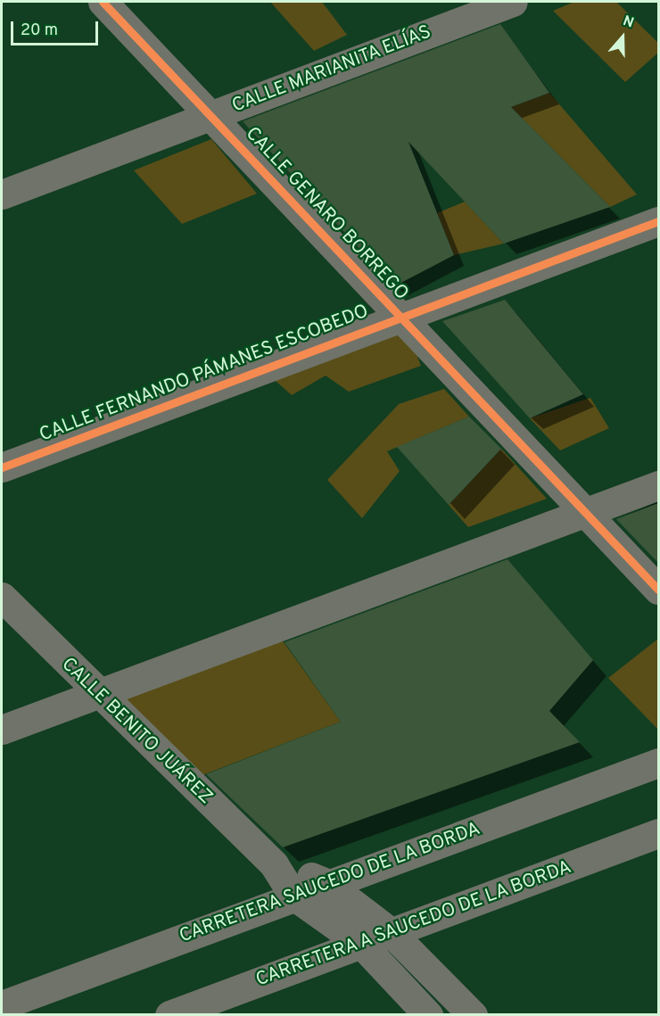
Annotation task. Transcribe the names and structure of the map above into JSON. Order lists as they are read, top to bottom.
{
  "streets": {
    "street": [
      "CALLE MARIANITA ELÍAS",
      "CALLE GENARO BORREGO",
      "CALLE FERNANDO PÁMANES ESCOBEDO",
      "CALLE BENITO JUÁREZ",
      "CARRETERA SAUCEDO DE LA BORDA",
      "CARRETERA A SAUCEDO DE LA BORDA"
    ]
  },
  "crossings": [
    ["CALLE MARIANITA ELÍAS", "CALLE GENARO BORREGO"],
    ["CALLE GENARO BORREGO", "CALLE FERNANDO PÁMANES ESCOBEDO"],
    ["CALLE BENITO JUÁREZ", "CARRETERA SAUCEDO DE LA BORDA"],
    ["CALLE BENITO JUÁREZ", "CARRETERA A SAUCEDO DE LA BORDA"]
  ],
  "scale_bar": "20 m",
  "north": "top"
}
